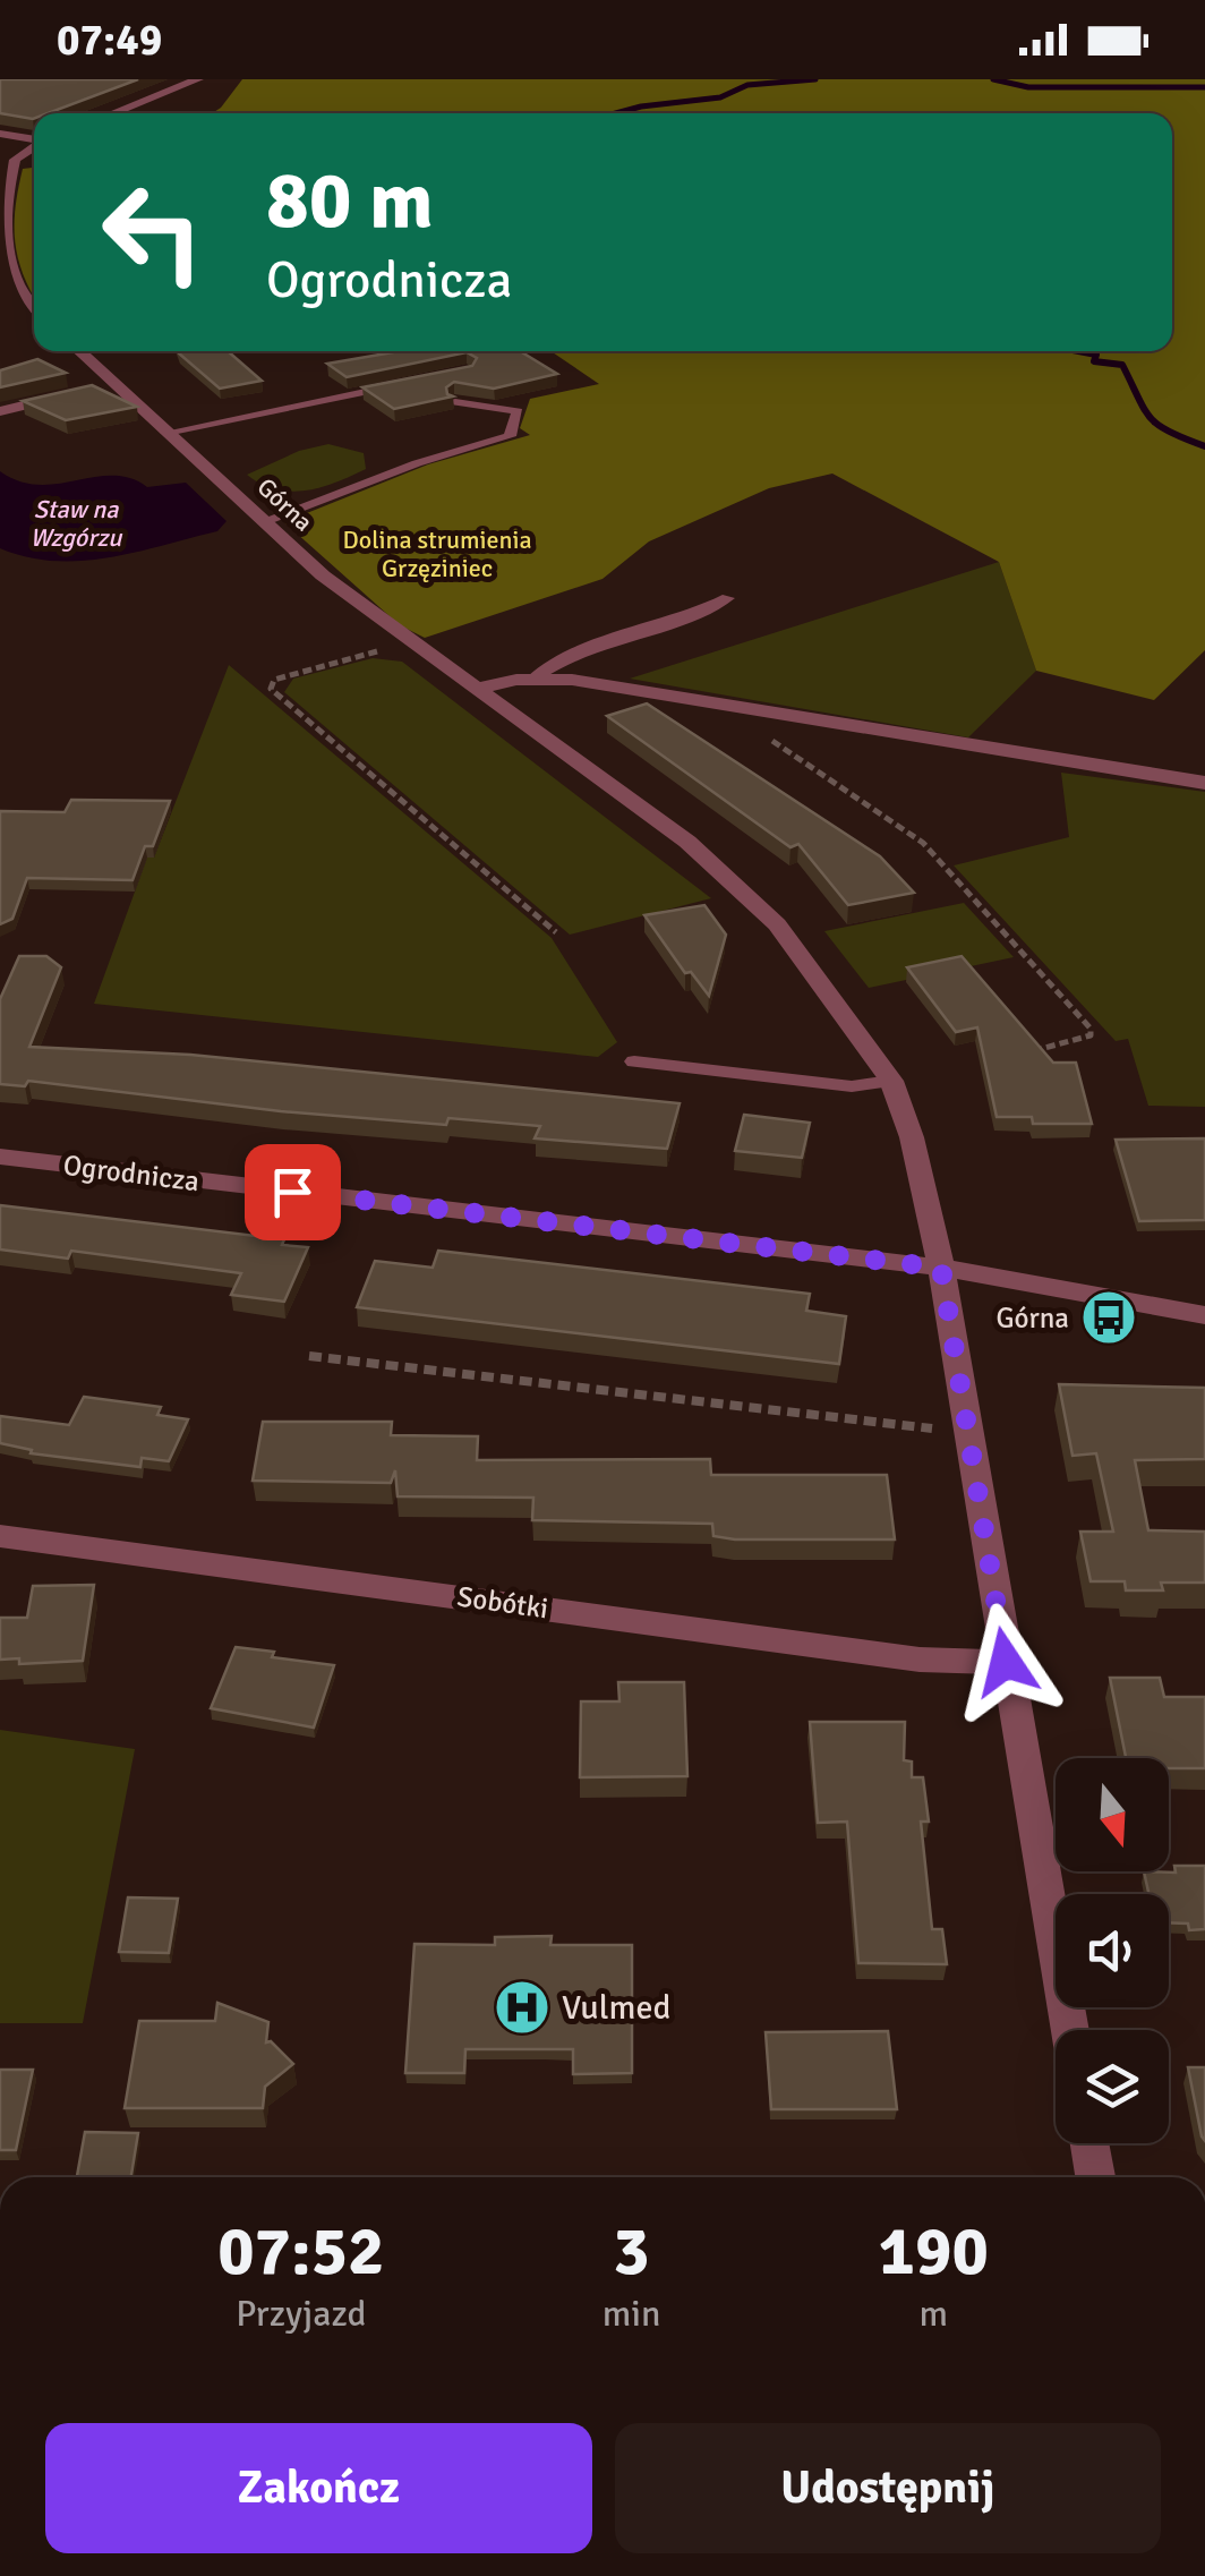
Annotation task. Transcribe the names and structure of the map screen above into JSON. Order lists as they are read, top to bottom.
{
  "streets": {
    "street": ["Górna", "Ogrodnicza", "Sobótki"]
  },
  "crossings": [
    ["Górna", "Ogrodnicza"],
    ["Górna", "Sobótki"]
  ],
  "water": ["Staw na Wzgórzu"],
  "parks": ["Dolina strumienia Grzęziniec"],
  "places": {
    "bus stop": ["Górna"],
    "hospital": ["Vulmed"]
  },
  "north": "bottom",
  "page": {
    "status": "07:49",
    "turn": ["80 m", "Ogrodnicza"],
    "eta": [
      "07:52",
      "Przyjazd",
      "3",
      "min",
      "190",
      "m"
    ],
    "buttons": ["Zakończ", "Udostępnij"]
  }
}
